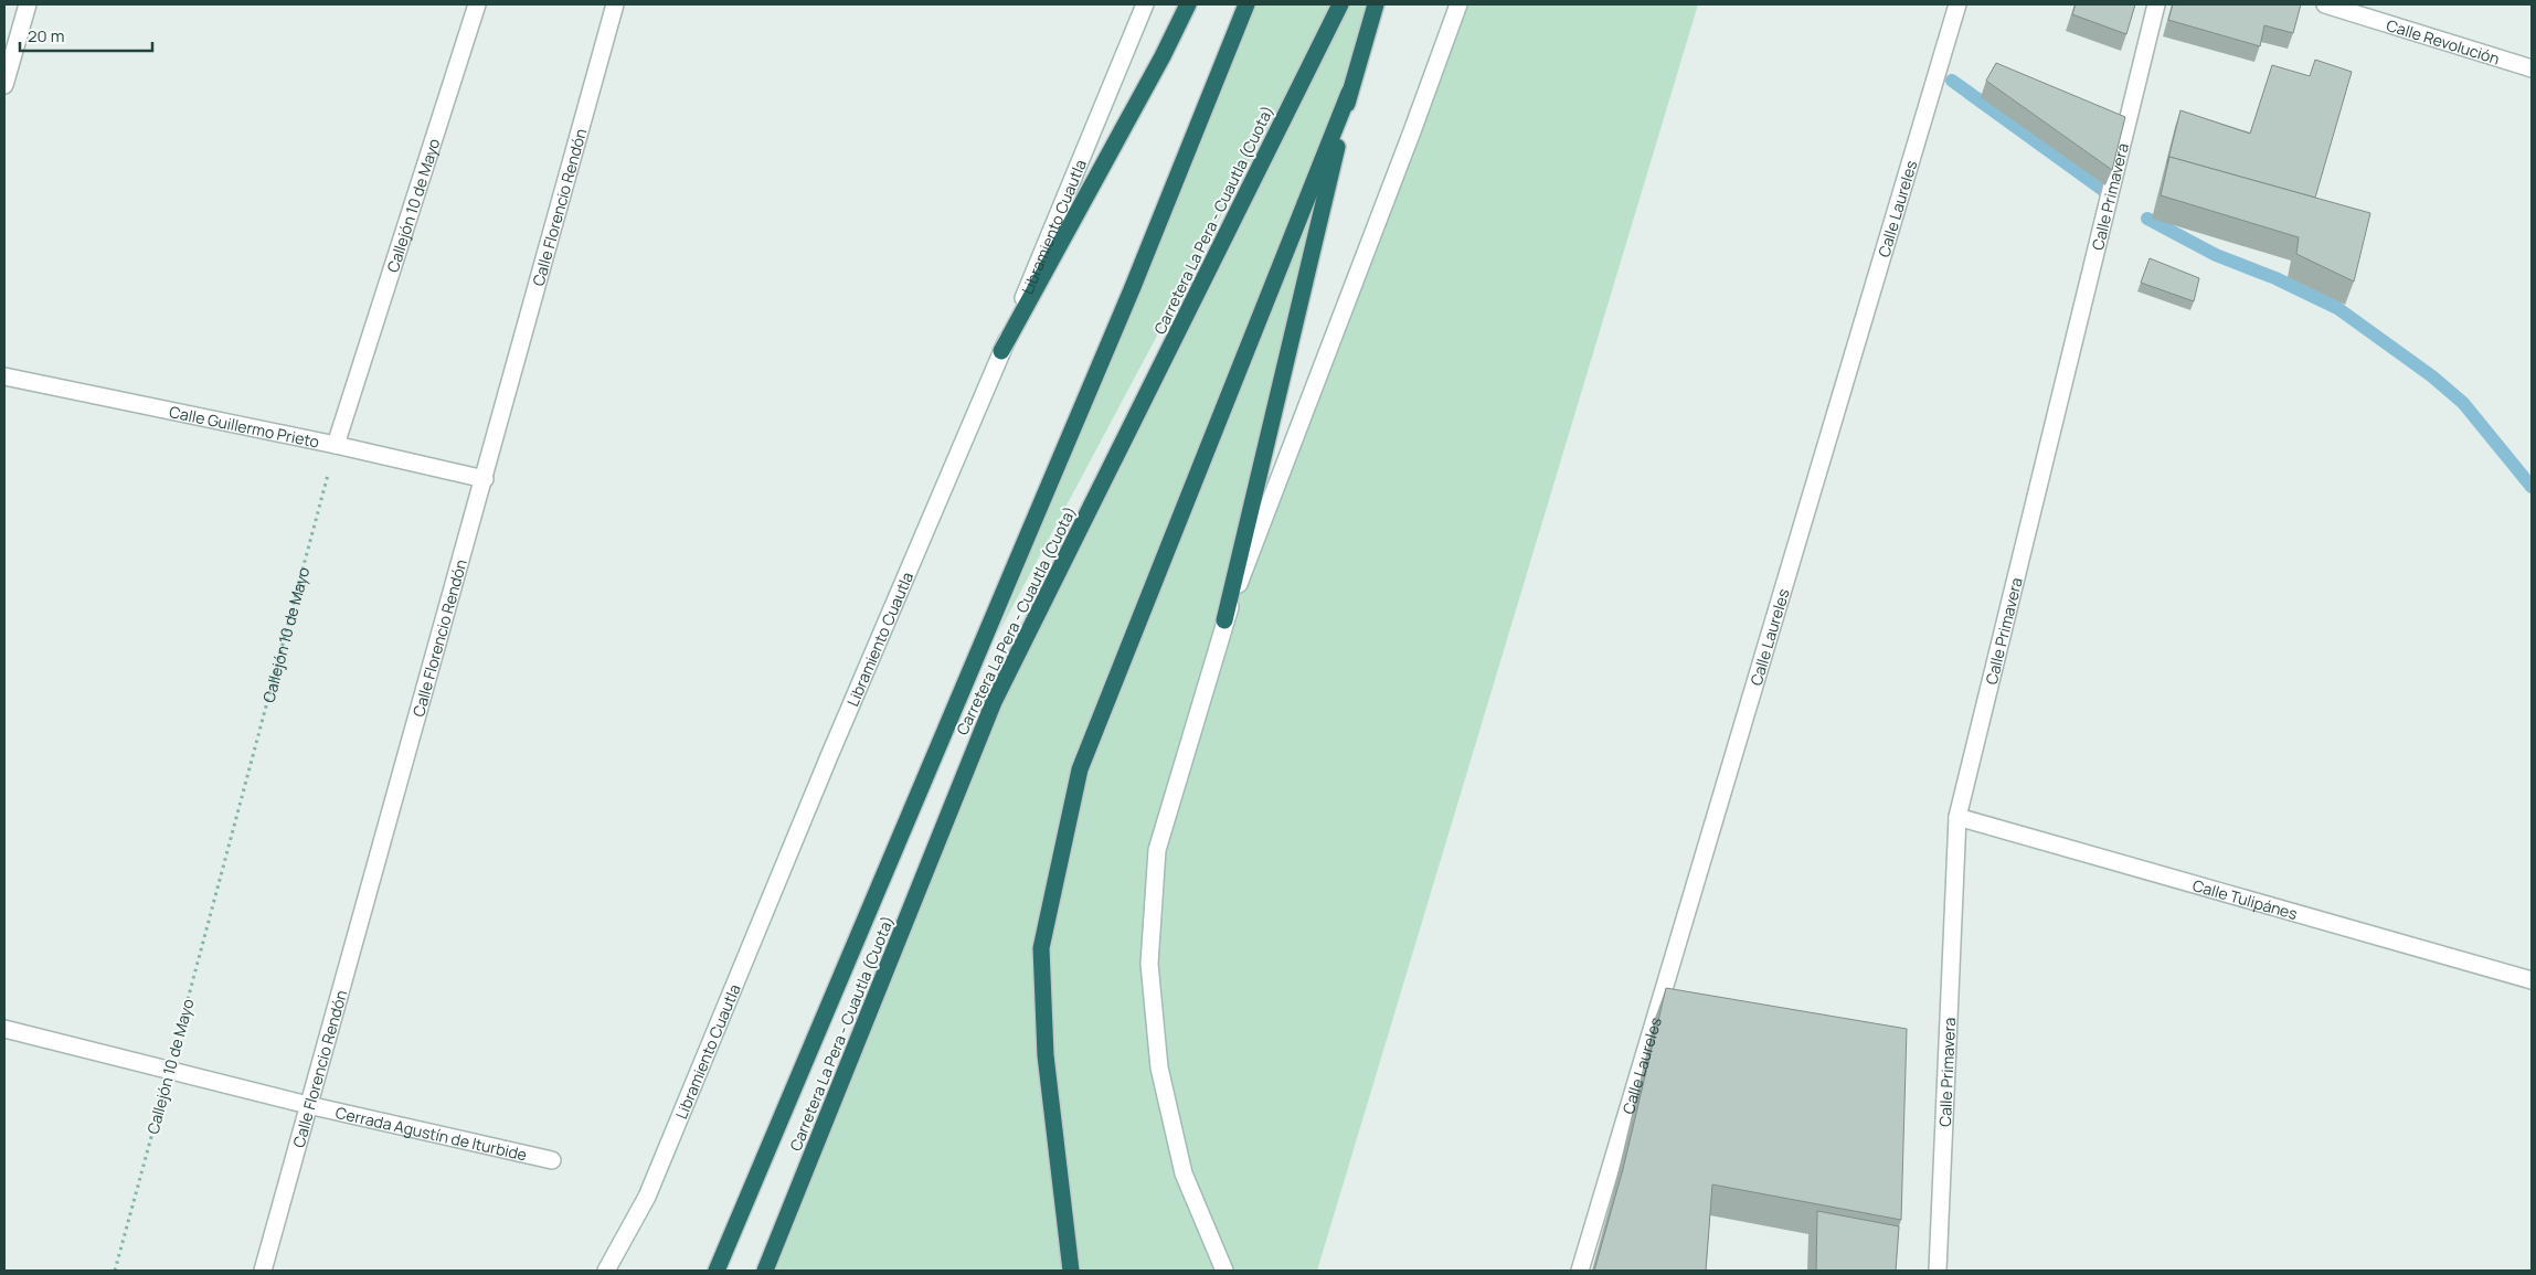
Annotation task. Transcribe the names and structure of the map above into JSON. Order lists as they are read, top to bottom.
{
  "streets": {
    "highway": ["Carretera La Pera - Cuautla (Cuota)"],
    "street": [
      "Calle Revolución",
      "Calle Primavera",
      "Callejón 10 de Mayo",
      "Calle Florencio Rendón",
      "Calle Laureles",
      "Libramiento Cuautla",
      "Calle Guillermo Prieto",
      "Calle Tulipánes",
      "Cerrada Agustín de Iturbide"
    ]
  },
  "crossings": [
    ["Calle Primavera", "Calle Tulipánes"],
    ["Callejón 10 de Mayo", "Calle Guillermo Prieto"],
    ["Callejón 10 de Mayo", "Cerrada Agustín de Iturbide"],
    ["Calle Florencio Rendón", "Calle Guillermo Prieto"],
    ["Calle Florencio Rendón", "Cerrada Agustín de Iturbide"]
  ],
  "scale_bar": "20 m"
}
